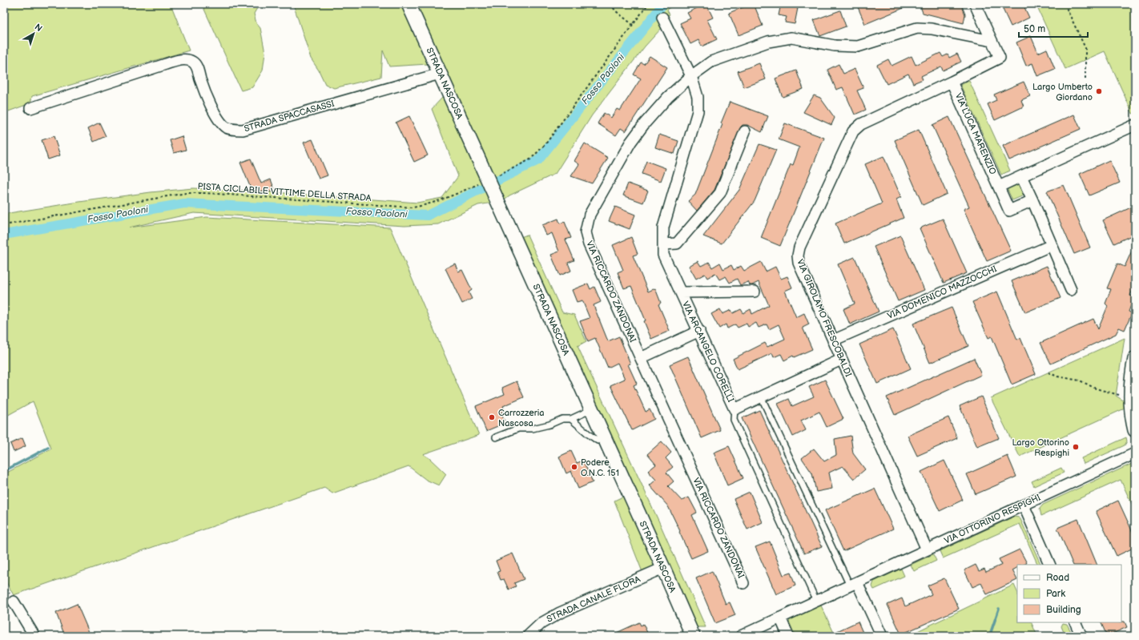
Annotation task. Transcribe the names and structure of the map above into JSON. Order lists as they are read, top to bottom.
{
  "streets": {
    "street": [
      "STRADA NASCOSA",
      "STRADA SPACCASASSI",
      "VIA LUCA MARENZIO",
      "VIA RICCARDO ZANDONAI",
      "VIA DOMENICO MAZZOCCHI",
      "VIA GIROLAMO FRESCOBALDI",
      "VIA ARCANGELO CORELLI",
      "VIA OTTORINO RESPIGHI",
      "STRADA CANALE FLORA"
    ],
    "path": ["PISTA CICLABILE VITTIME DELLA STRADA"]
  },
  "crossings": [
    ["STRADA NASCOSA", "STRADA SPACCASASSI"],
    ["STRADA NASCOSA", "PISTA CICLABILE VITTIME DELLA STRADA"],
    ["STRADA NASCOSA", "STRADA CANALE FLORA"],
    ["VIA LUCA MARENZIO", "VIA GIROLAMO FRESCOBALDI"],
    ["VIA RICCARDO ZANDONAI", "VIA GIROLAMO FRESCOBALDI"],
    ["VIA RICCARDO ZANDONAI", "VIA ARCANGELO CORELLI"],
    ["VIA DOMENICO MAZZOCCHI", "VIA GIROLAMO FRESCOBALDI"],
    ["VIA GIROLAMO FRESCOBALDI", "VIA ARCANGELO CORELLI"],
    ["VIA GIROLAMO FRESCOBALDI", "VIA OTTORINO RESPIGHI"]
  ],
  "water": ["Fosso Paoloni"],
  "places": [
    "Largo Umberto Giordano",
    "Carrozzeria Nascosa",
    "Largo Ottorino Respighi",
    "Podere O.N.C. 151"
  ],
  "legend": ["Road", "Park", "Building"],
  "scale_bar": "50 m",
  "north": "top right"
}
